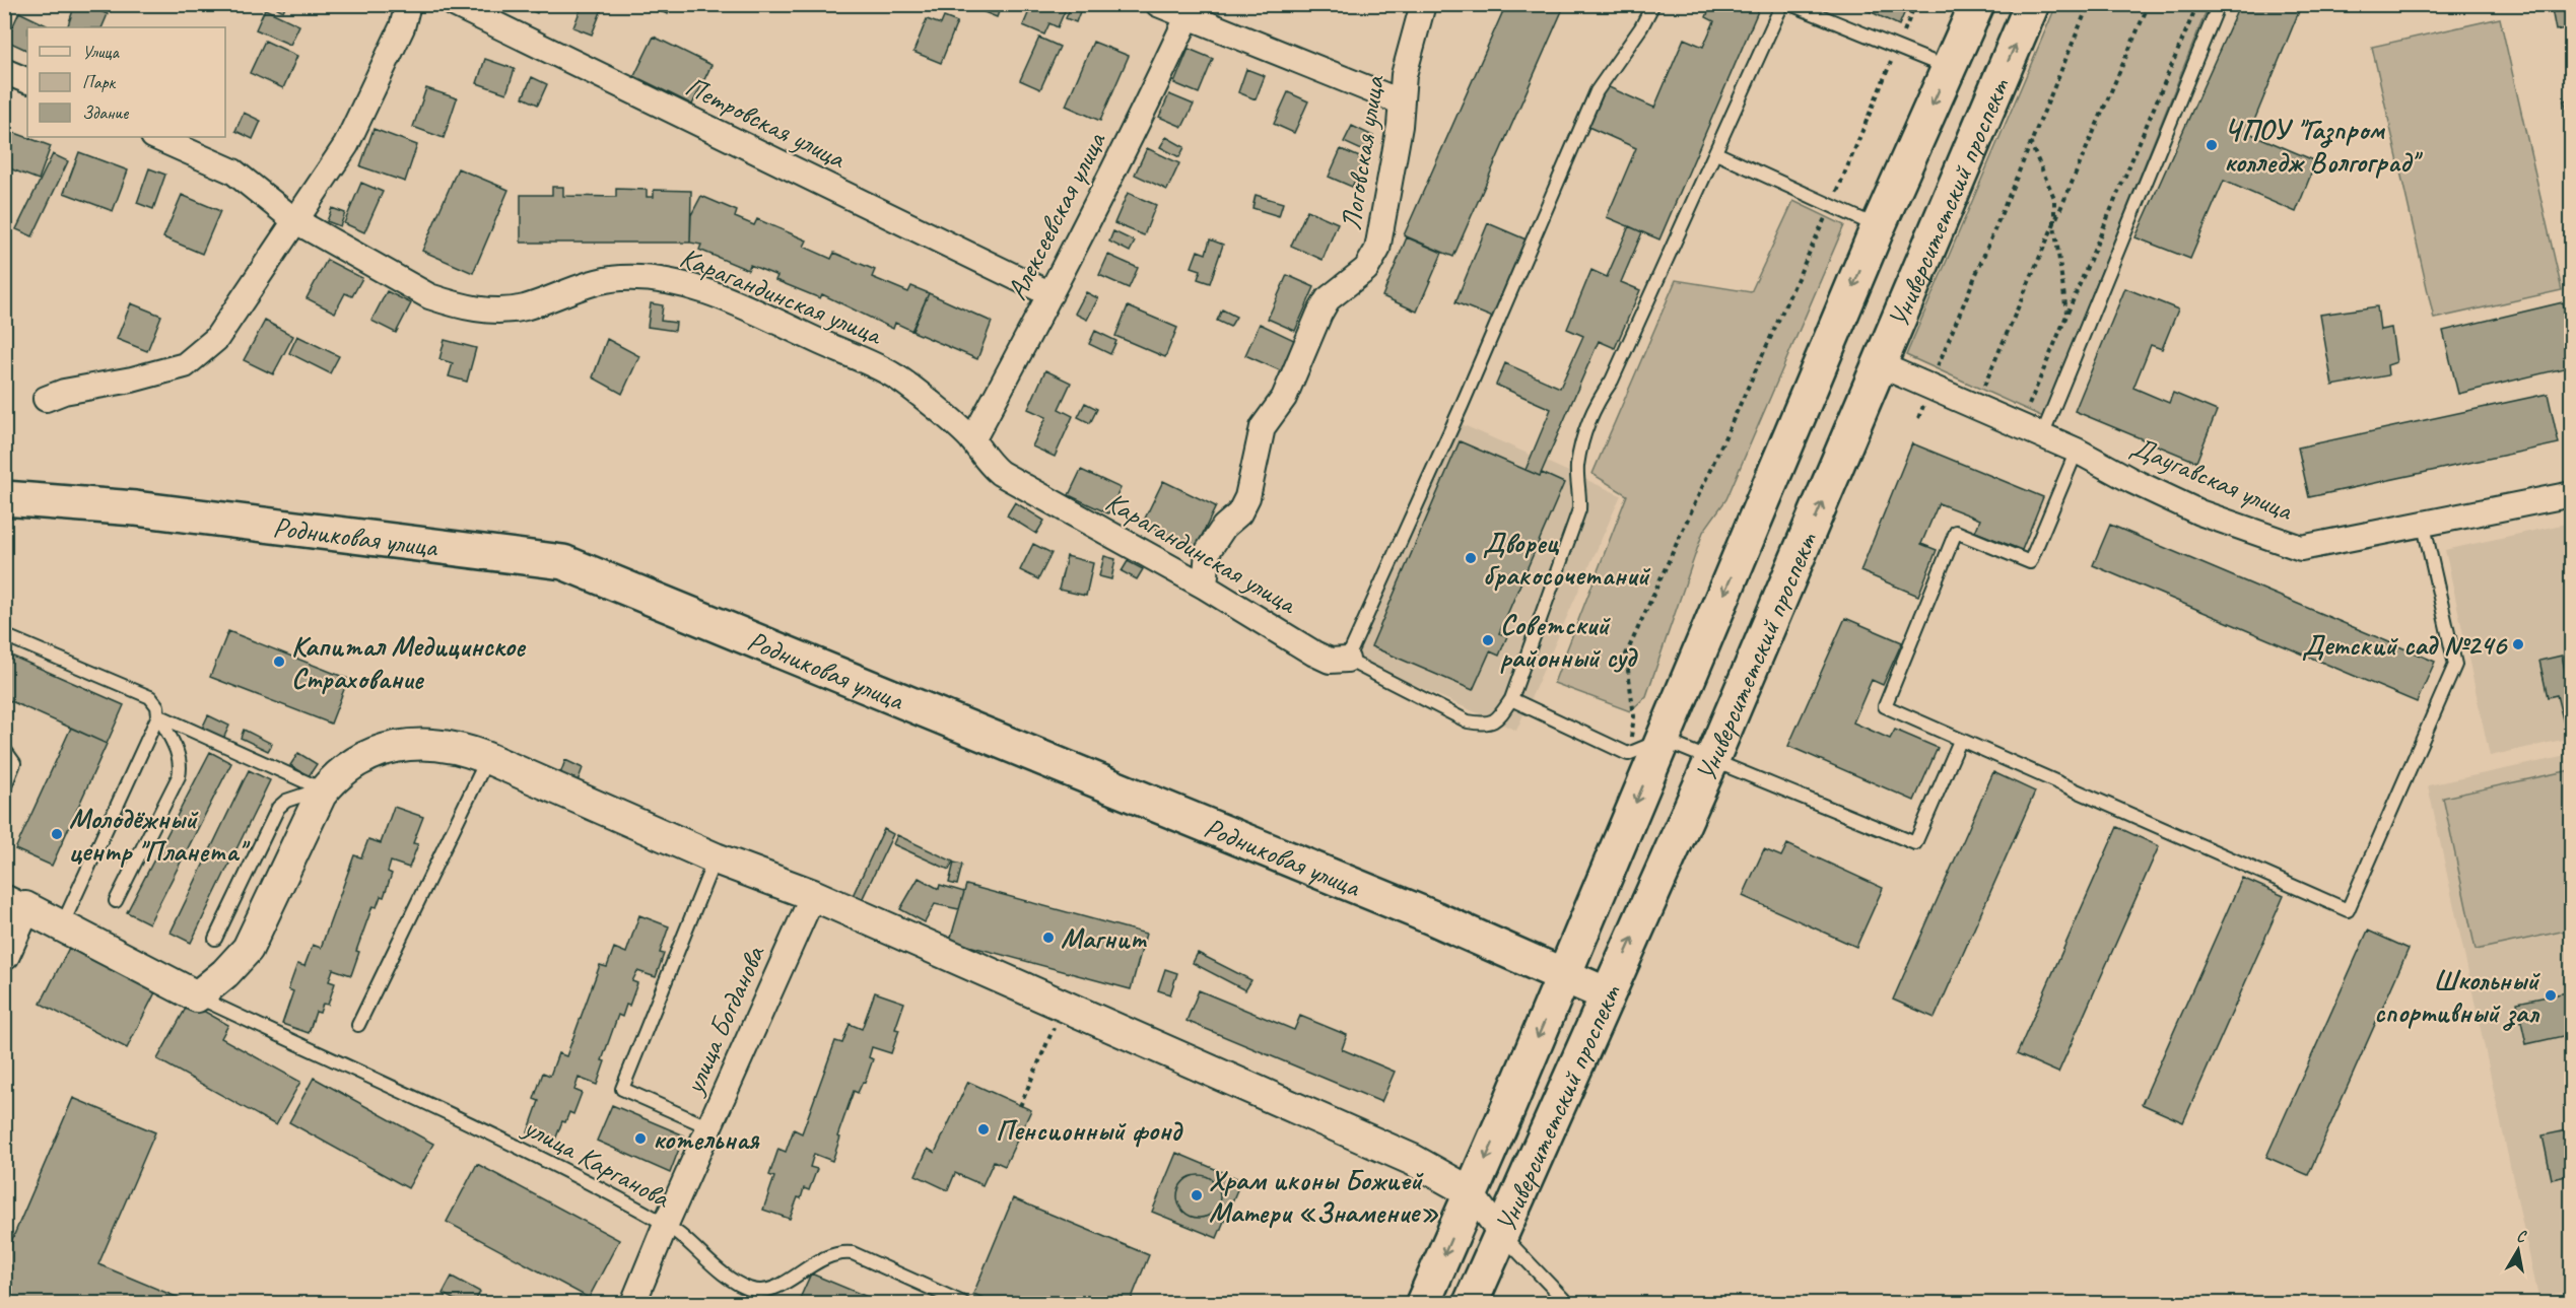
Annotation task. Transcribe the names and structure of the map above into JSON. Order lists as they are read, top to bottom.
{
  "streets": {
    "main road": ["Университетский проспект", "Родниковая улица"],
    "street": [
      "Петровская улица",
      "Логовская улица",
      "Алексеевская улица",
      "Карагандинская улица",
      "Даугавская улица",
      "улица Богданова"
    ],
    "lane": ["улица Карганова"]
  },
  "crossings": [
    ["Петровская улица", "Алексеевская улица"],
    ["Логовская улица", "Карагандинская улица"],
    ["Университетский проспект", "Даугавская улица"],
    ["Университетский проспект", "Родниковая улица"],
    ["Алексеевская улица", "Карагандинская улица"],
    ["улица Богданова", "улица Карганова"]
  ],
  "places": [
    "ЧПОУ \"Газпром колледж Волгоград\"",
    "Дворец бракосочетаний",
    "Советский районный суд",
    "Детский сад №246",
    "Капитал Медицинское Страхование",
    "Молодёжный центр \"Планета\"",
    "Магнит",
    "Школьный спортивный зал",
    "Пенсионный фонд",
    "котельная",
    "Храм иконы Божией Матери «Знамение»"
  ],
  "legend": ["Улица", "Парк", "Здание"],
  "north": "top"
}
